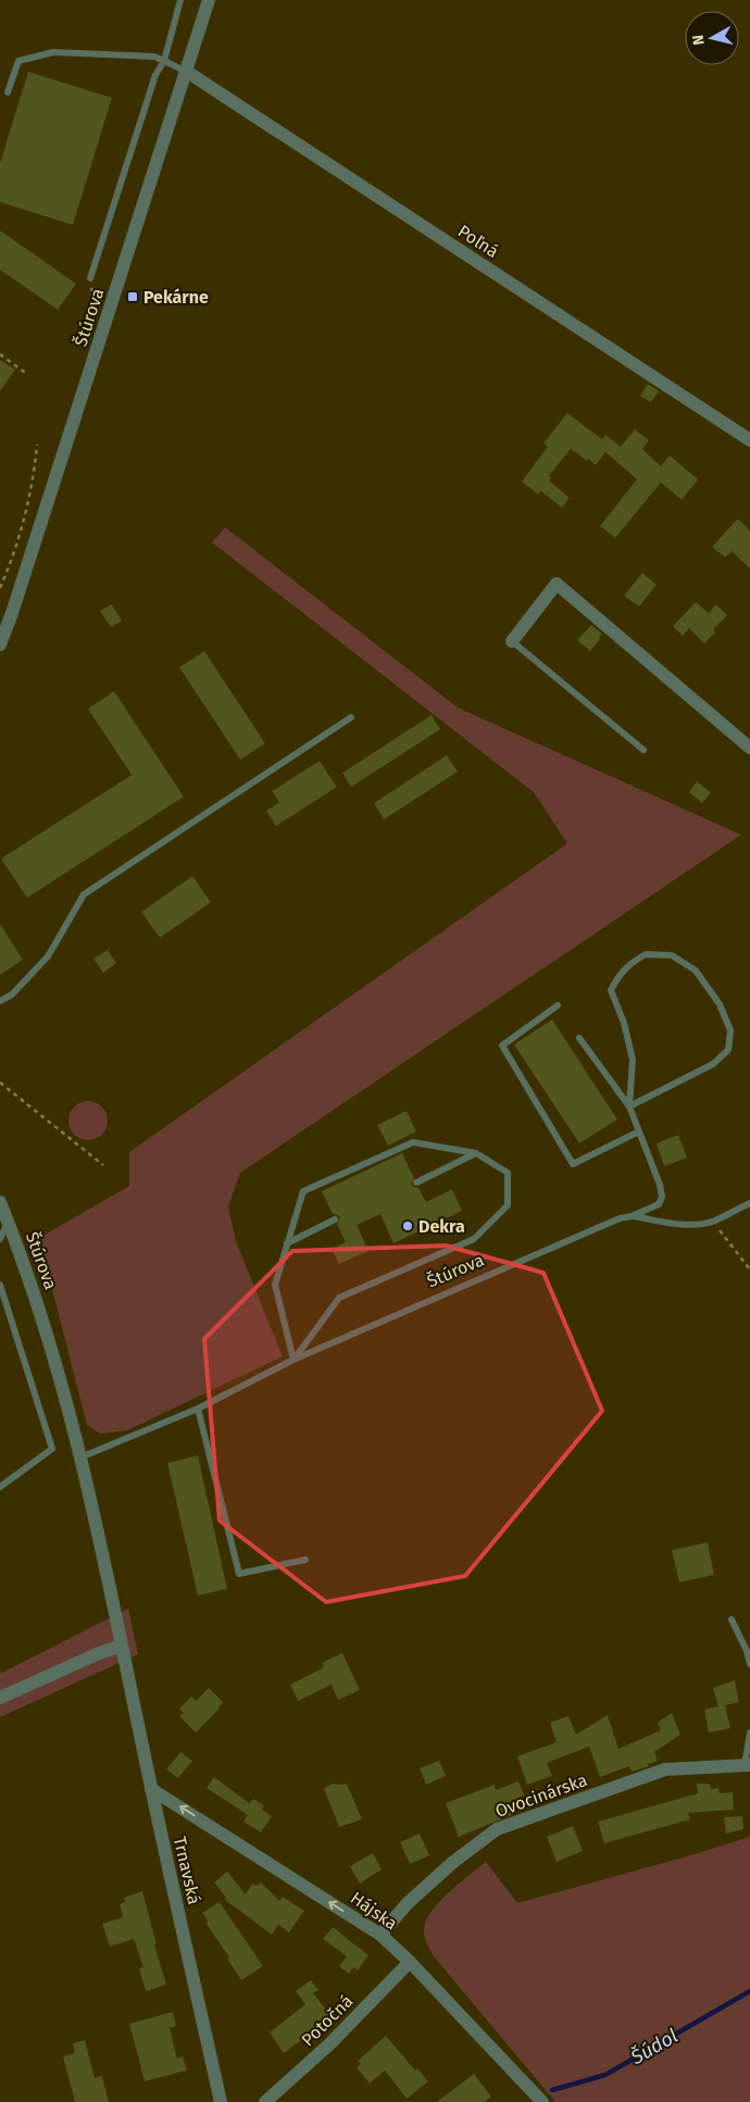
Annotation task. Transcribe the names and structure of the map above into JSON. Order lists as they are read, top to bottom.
{
  "streets": {
    "street": [
      "Poľná",
      "Štúrova",
      "Ovocinárska",
      "Trnavská",
      "Hájska",
      "Potočná"
    ]
  },
  "crossings": [
    ["Poľná", "Štúrova"],
    ["Štúrova", "Trnavská"],
    ["Ovocinárska", "Hájska"],
    ["Trnavská", "Hájska"],
    ["Hájska", "Potočná"]
  ],
  "one_way": ["Hájska"],
  "water": ["Šúdol"],
  "places": {
    "transit": ["Pekárne"],
    "other": ["Dekra"]
  },
  "north": "left"
}
